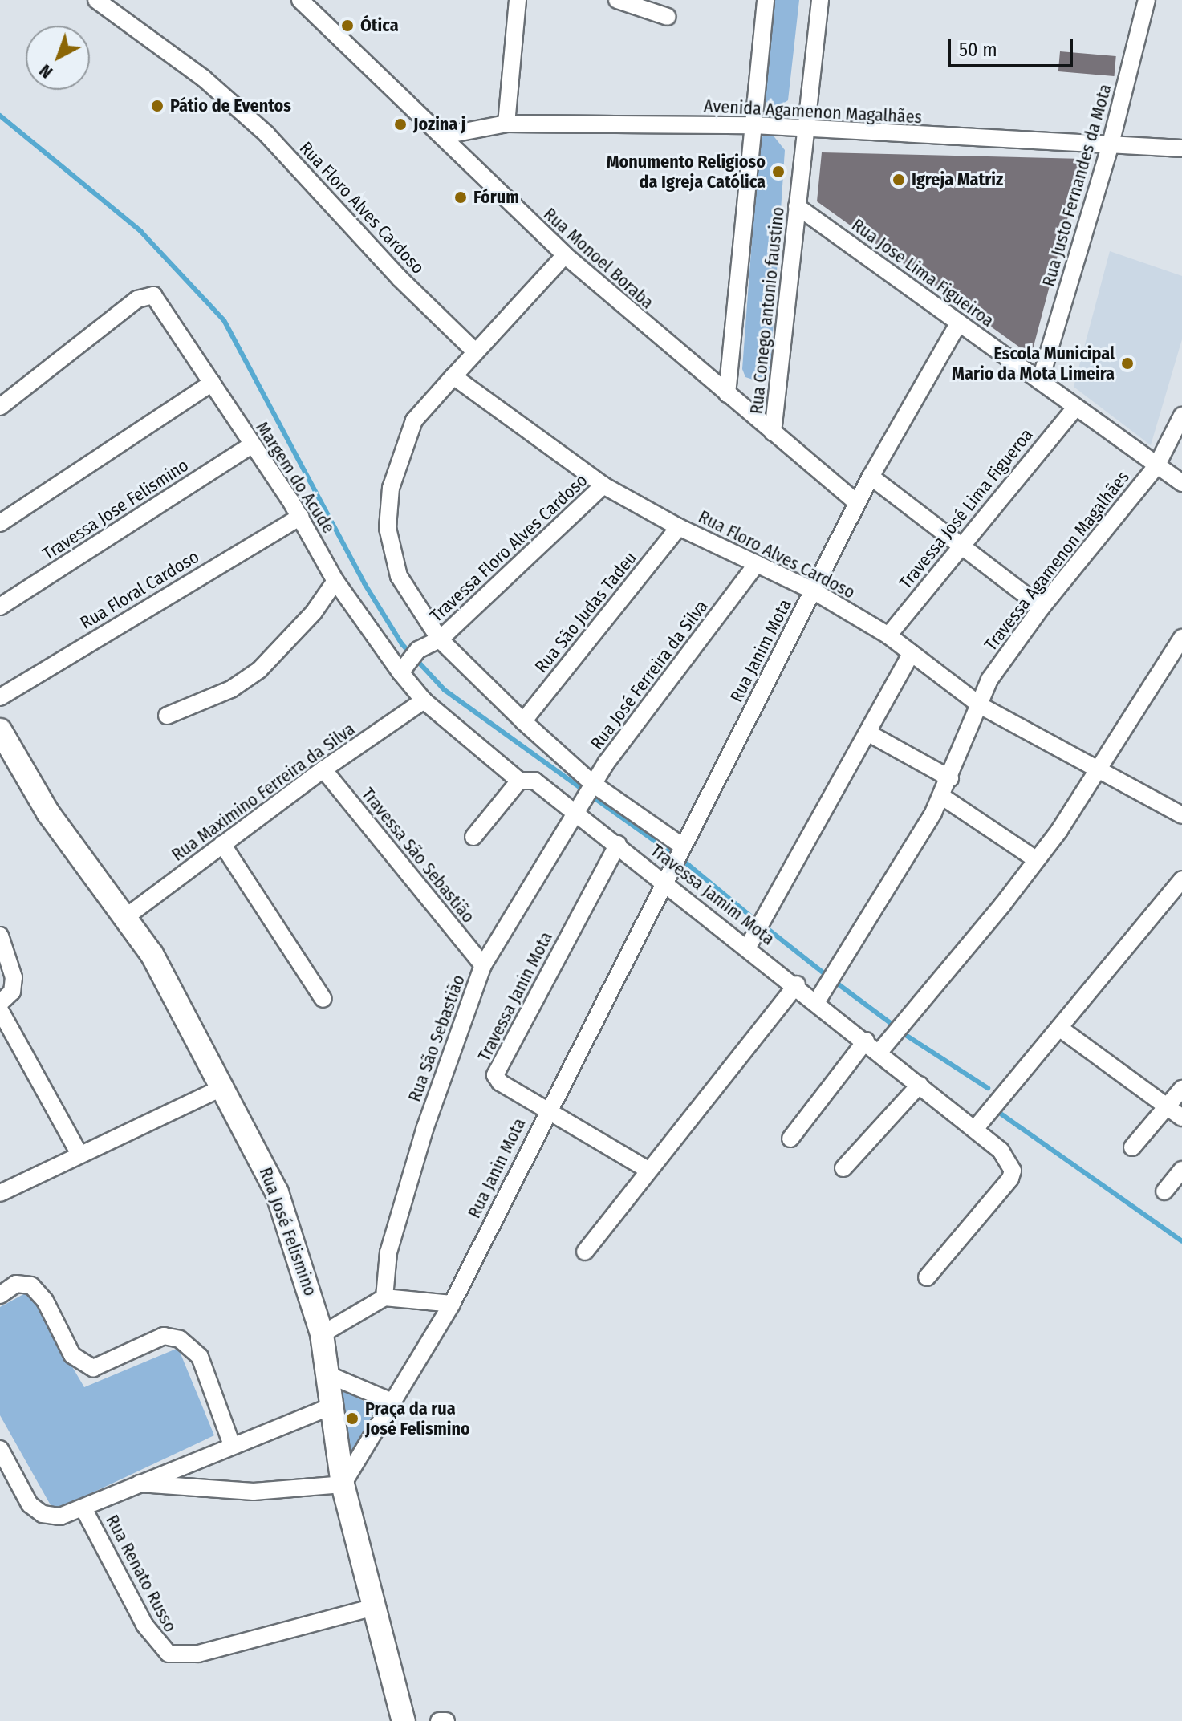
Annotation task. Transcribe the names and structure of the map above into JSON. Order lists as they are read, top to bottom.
{
  "streets": {
    "street": [
      "Avenida Agamenon Magalhães",
      "Rua Justo Fernandes da Mota",
      "Rua Floro Alves Cardoso",
      "Rua Monoel Boraba",
      "Rua Jose Lima Figueiroa",
      "Rua Conego antonio faustino",
      "Margem do Acude",
      "Travessa José Lima Figueroa",
      "Travessa Jose Felismino",
      "Travessa Floro Alves Cardoso",
      "Travessa Agamenon Magalhães",
      "Rua Floral Cardoso",
      "Rua São Judas Tadeu",
      "Rua Janim Mota",
      "Rua José Ferreira da Silva",
      "Rua Maximino Ferreira da Silva",
      "Travessa São Sebastião",
      "Travessa Jamim Mota",
      "Travessa Janin Mota",
      "Rua São Sebastião",
      "Rua Janin Mota",
      "Rua José Felismino",
      "Rua Renato Russo"
    ]
  },
  "crossings": [
    ["Avenida Agamenon Magalhães", "Rua Justo Fernandes da Mota"],
    ["Avenida Agamenon Magalhães", "Rua Monoel Boraba"],
    ["Avenida Agamenon Magalhães", "Rua Conego antonio faustino"],
    ["Rua Justo Fernandes da Mota", "Rua Jose Lima Figueiroa"],
    ["Rua Floro Alves Cardoso", "Travessa José Lima Figueroa"],
    ["Rua Floro Alves Cardoso", "Travessa Floro Alves Cardoso"],
    ["Rua Floro Alves Cardoso", "Travessa Agamenon Magalhães"],
    ["Rua Floro Alves Cardoso", "Rua São Judas Tadeu"],
    ["Rua Floro Alves Cardoso", "Rua Janim Mota"],
    ["Rua Floro Alves Cardoso", "Rua José Ferreira da Silva"],
    ["Rua Monoel Boraba", "Rua Conego antonio faustino"],
    ["Rua Monoel Boraba", "Rua Janim Mota"],
    ["Rua Jose Lima Figueiroa", "Rua Conego antonio faustino"],
    ["Rua Jose Lima Figueiroa", "Travessa José Lima Figueroa"],
    ["Rua Jose Lima Figueiroa", "Travessa Agamenon Magalhães"],
    ["Rua Jose Lima Figueiroa", "Rua Janim Mota"],
    ["Margem do Acude", "Travessa Jose Felismino"],
    ["Margem do Acude", "Travessa Floro Alves Cardoso"],
    ["Margem do Acude", "Rua Floral Cardoso"],
    ["Margem do Acude", "Rua Maximino Ferreira da Silva"],
    ["Travessa Agamenon Magalhães", "Travessa Jamim Mota"],
    ["Rua Janim Mota", "Rua Janin Mota"],
    ["Rua José Ferreira da Silva", "Travessa Jamim Mota"],
    ["Rua José Ferreira da Silva", "Rua São Sebastião"],
    ["Rua Maximino Ferreira da Silva", "Travessa São Sebastião"],
    ["Rua Maximino Ferreira da Silva", "Rua José Felismino"],
    ["Travessa São Sebastião", "Rua São Sebastião"],
    ["Travessa Jamim Mota", "Travessa Janin Mota"],
    ["Travessa Jamim Mota", "Rua São Sebastião"],
    ["Travessa Jamim Mota", "Rua Janin Mota"],
    ["Travessa Janin Mota", "Rua Janin Mota"],
    ["Rua Janin Mota", "Rua José Felismino"],
    ["Rua José Felismino", "Rua Renato Russo"]
  ],
  "places": [
    "Ótica",
    "Pátio de Eventos",
    "Jozina j",
    "Monumento Religioso da Igreja Católica",
    "Igreja Matriz",
    "Fórum",
    "Escola Municipal Mario da Mota Limeira",
    "Praça da rua José Felismino"
  ],
  "scale_bar": "50 m",
  "north": "bottom left"
}
